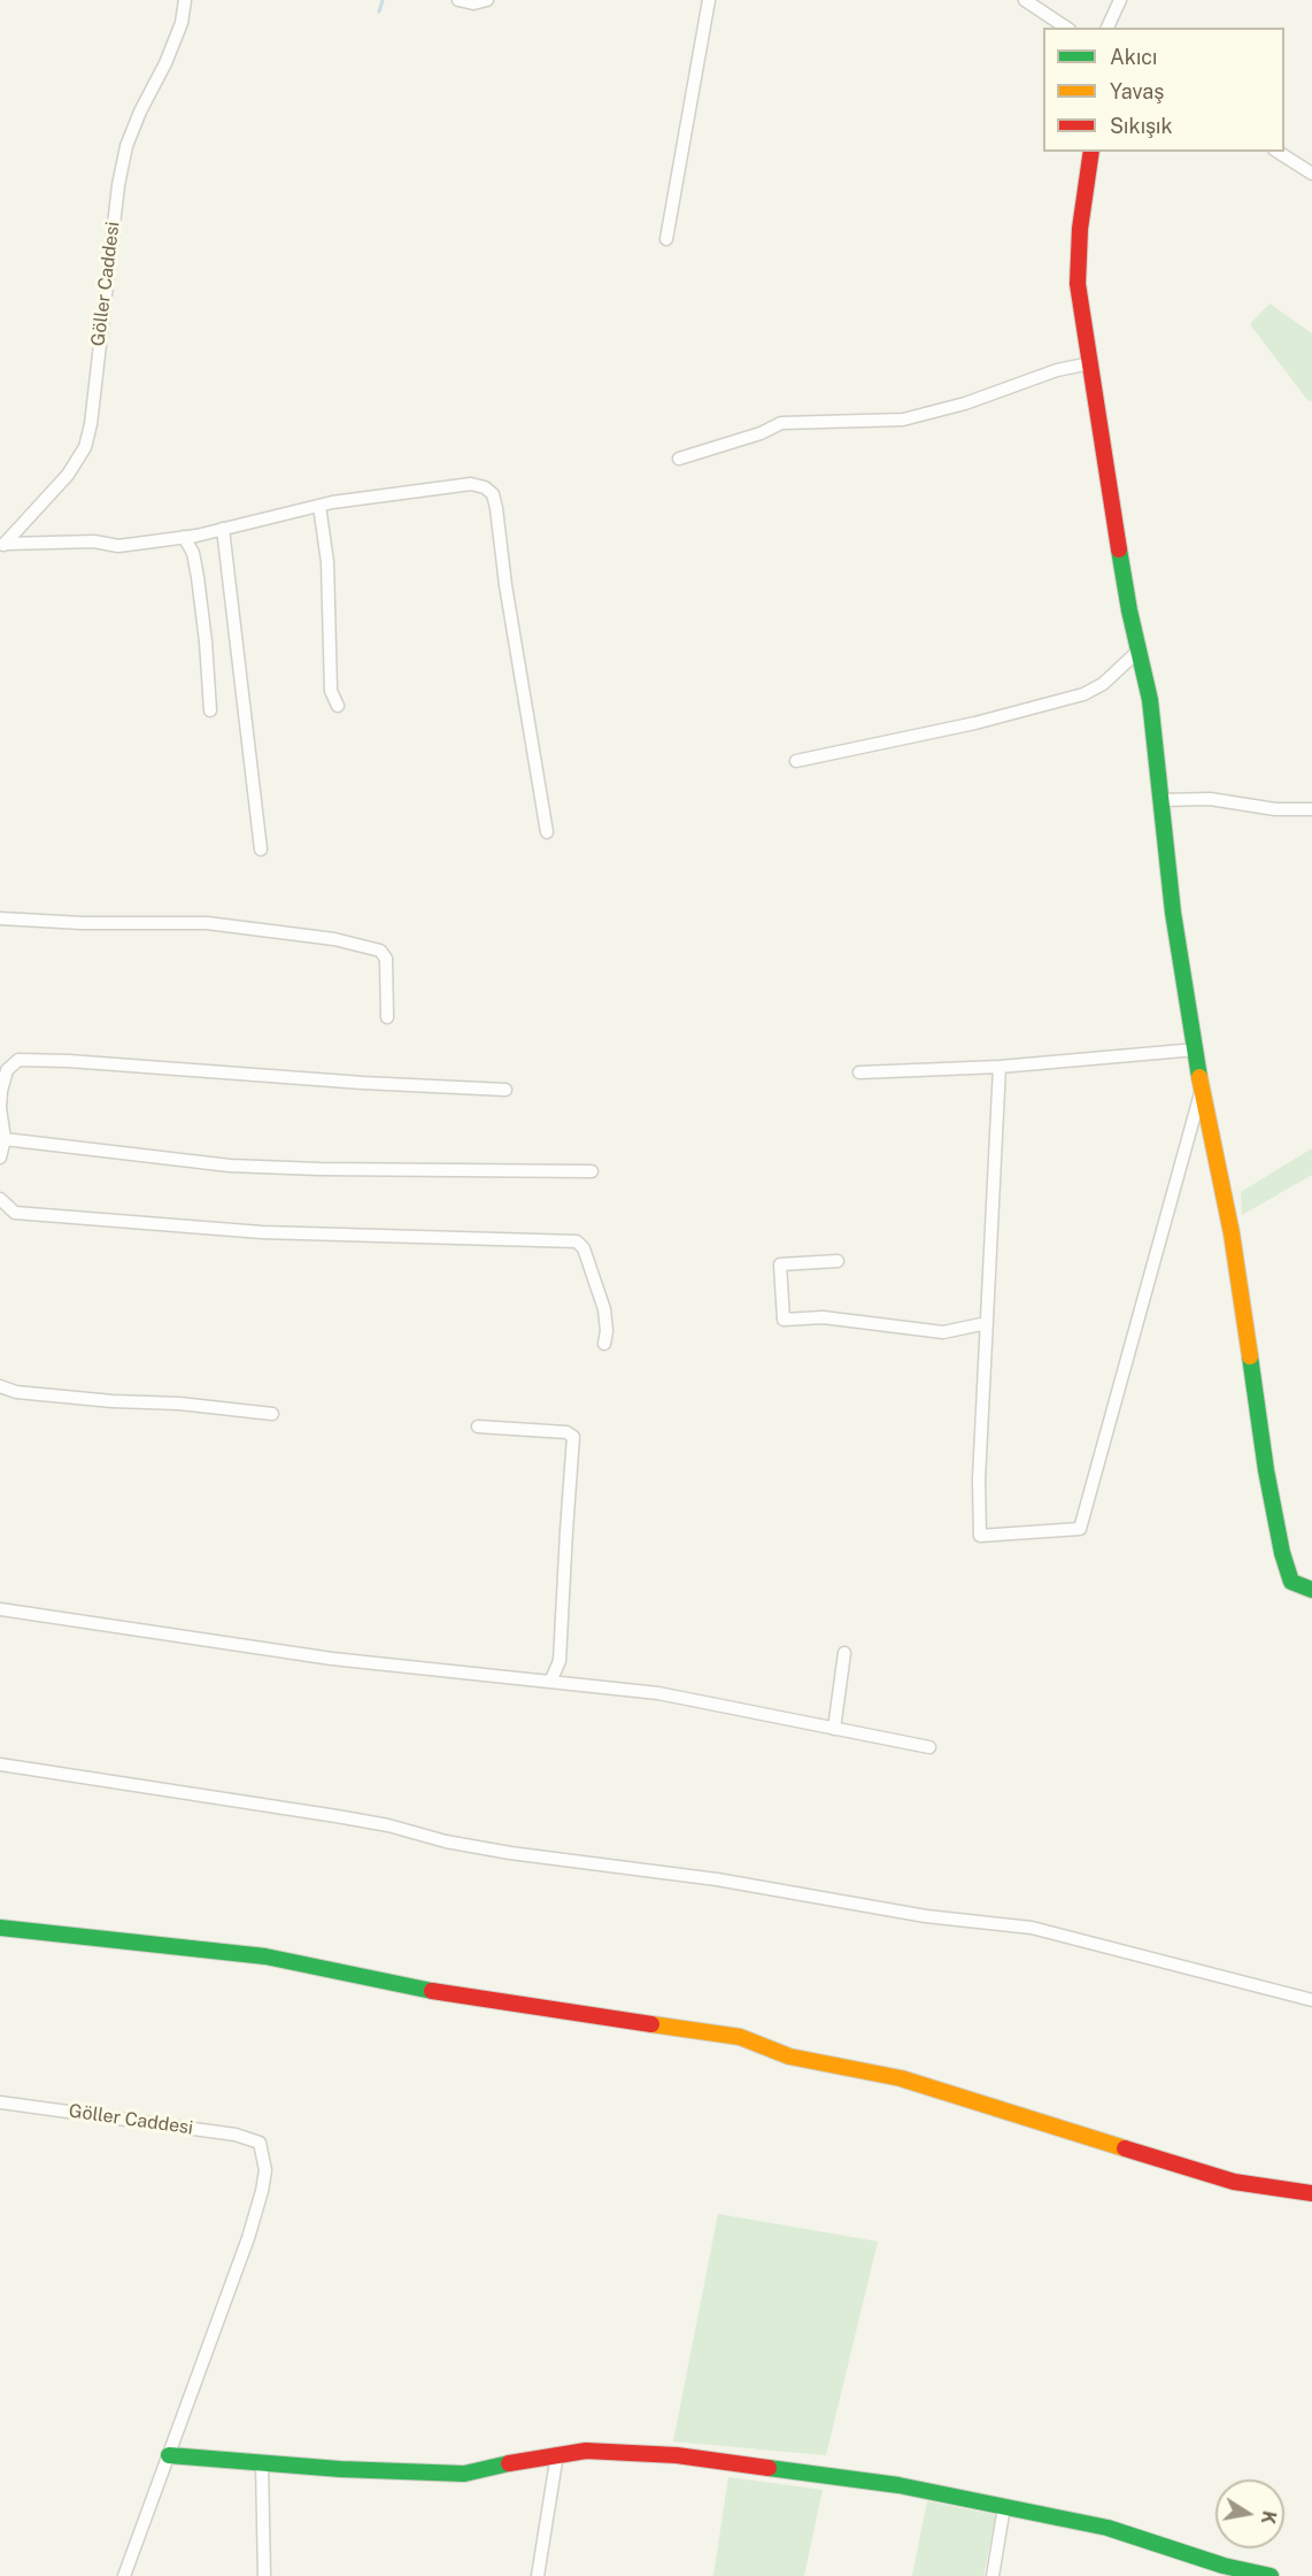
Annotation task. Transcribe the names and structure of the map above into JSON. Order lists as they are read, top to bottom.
{
  "streets": {
    "street": ["Göller Caddesi"]
  },
  "legend": ["Akıcı", "Yavaş", "Sıkışık"],
  "north": "right"
}
